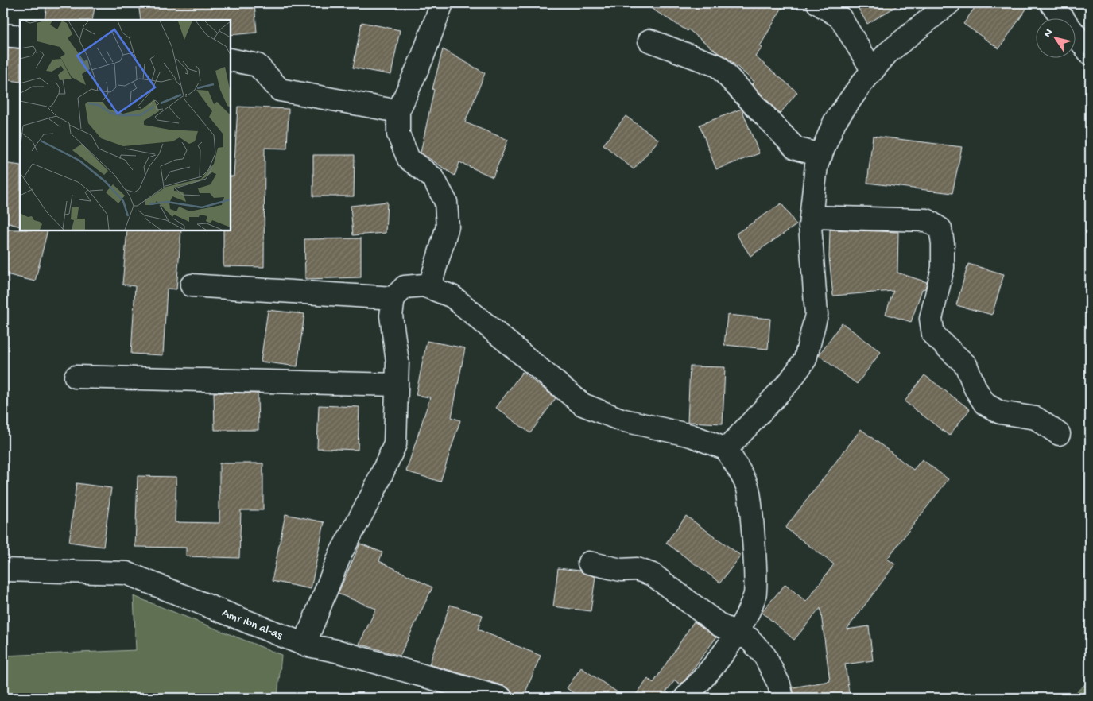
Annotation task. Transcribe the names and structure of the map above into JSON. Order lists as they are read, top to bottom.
{
  "streets": {
    "street": ["Amr ibn al-as"]
  },
  "north": "top left"
}
